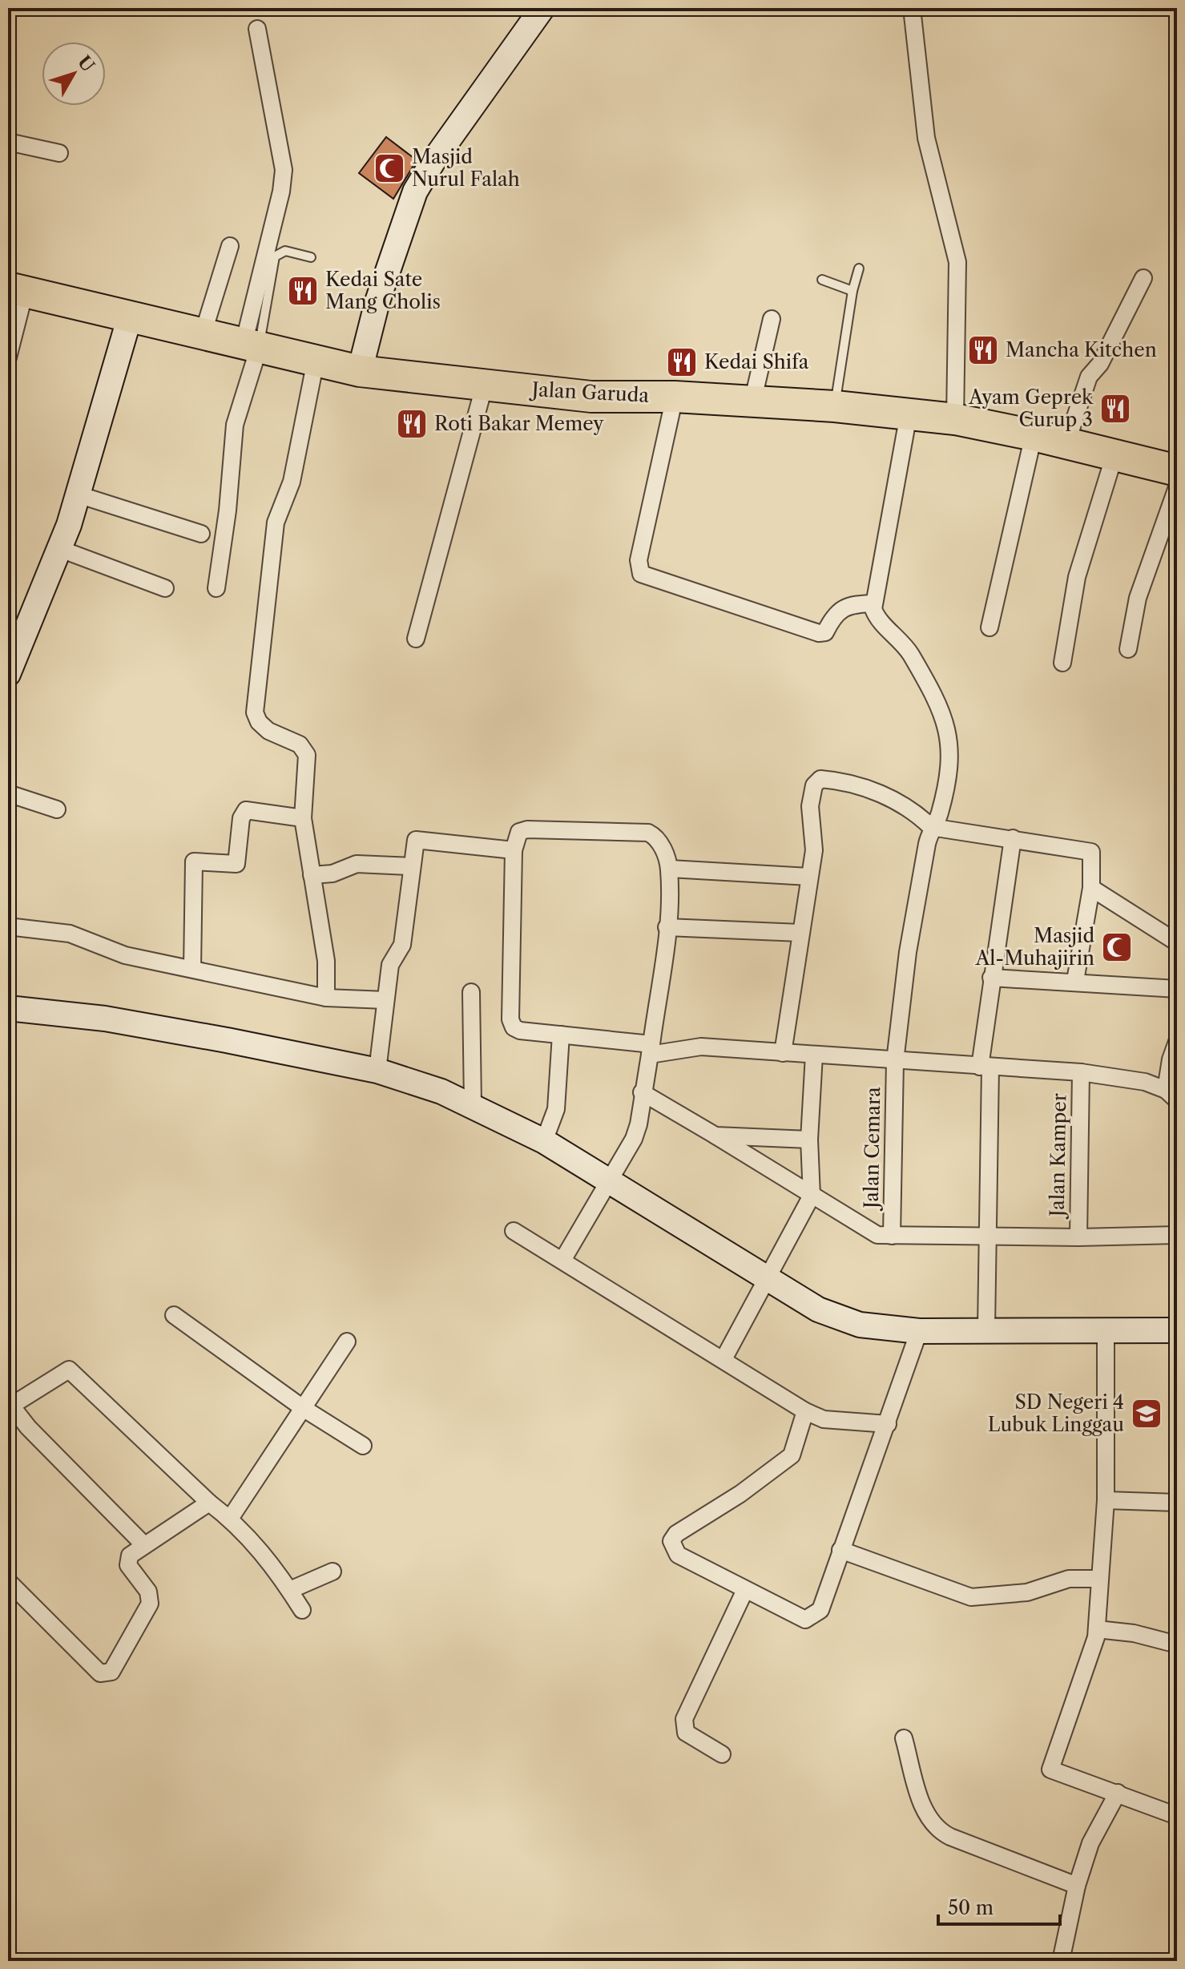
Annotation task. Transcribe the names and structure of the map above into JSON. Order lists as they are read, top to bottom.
{
  "streets": {
    "highway": ["Jalan Garuda"],
    "street": ["Jalan Cemara", "Jalan Kamper"]
  },
  "places": {
    "mosque": ["Masjid Nurul Falah", "Masjid Al-Muhajirin"],
    "restaurant": [
      "Kedai Sate Mang Cholis",
      "Mancha Kitchen",
      "Kedai Shifa",
      "Ayam Geprek Curup 3",
      "Roti Bakar Memey"
    ],
    "school or university": ["SD Negeri 4 Lubuk Linggau"]
  },
  "scale_bar": "50 m",
  "north": "top right"
}
